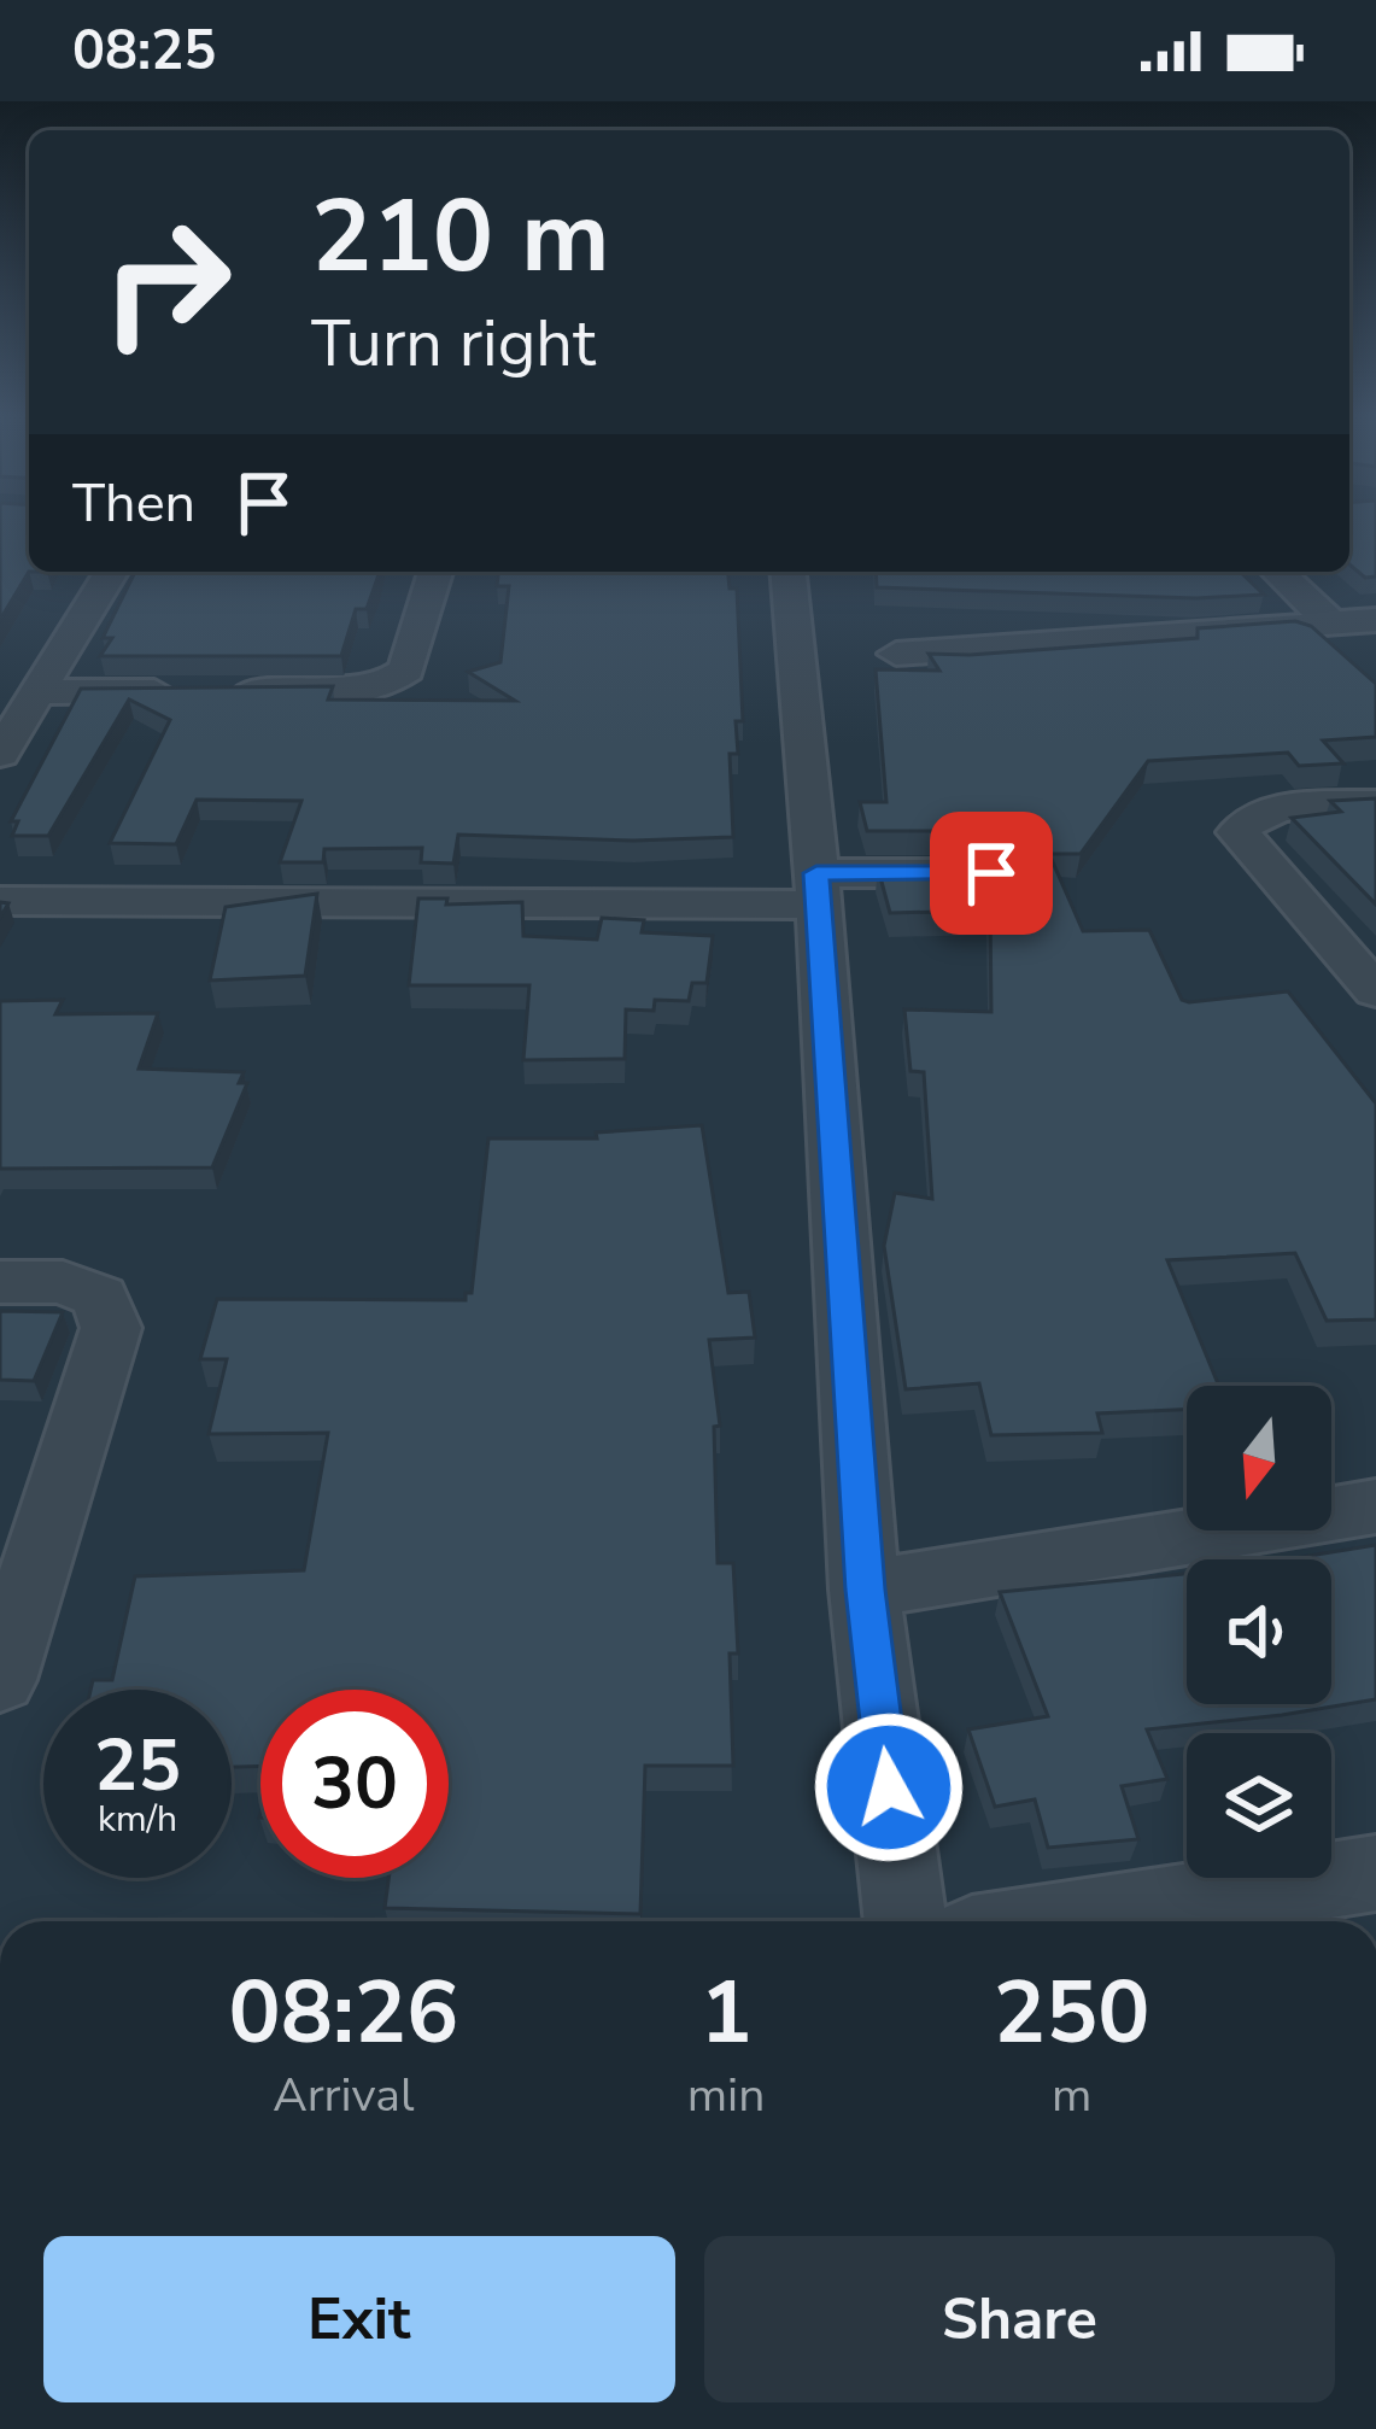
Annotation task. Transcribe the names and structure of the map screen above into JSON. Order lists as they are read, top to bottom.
{
  "north": "bottom",
  "page": {
    "status": "08:25",
    "turn": ["210 m", "Turn right"],
    "then": "Then",
    "speed": "25 km/h",
    "limit": "30",
    "eta": [
      "08:26",
      "Arrival",
      "1",
      "min",
      "250",
      "m"
    ],
    "buttons": ["Exit", "Share"]
  }
}
